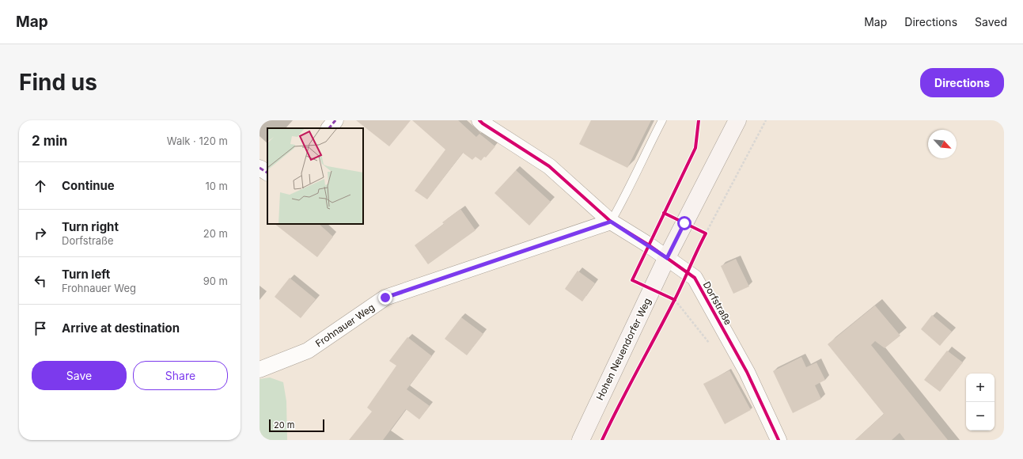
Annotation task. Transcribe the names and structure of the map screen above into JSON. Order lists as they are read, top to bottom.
{
  "streets": {
    "main road": ["Hohen Neuendorfer Weg"],
    "street": ["Dorfstraße", "Frohnauer Weg"]
  },
  "crossings": [
    ["Dorfstraße", "Frohnauer Weg"],
    ["Dorfstraße", "Hohen Neuendorfer Weg"]
  ],
  "scale_bar": "20 m",
  "north": "bottom right",
  "page": {
    "header": "Map",
    "nav": ["Map", "Directions", "Saved"],
    "buttons": [
      "Directions",
      ["Save", "Share"]
    ],
    "title": "Find us",
    "heading": ["2 min", "Walk · 120 m"],
    "list": [
      ["Continue", "10 m"],
      ["Turn right", "Dorfstraße", "20 m"],
      ["Turn left", "Frohnauer Weg", "90 m"],
      "Arrive at destination"
    ],
    "map_buttons": ["+", "−"],
    "scale": "20 m"
  }
}
